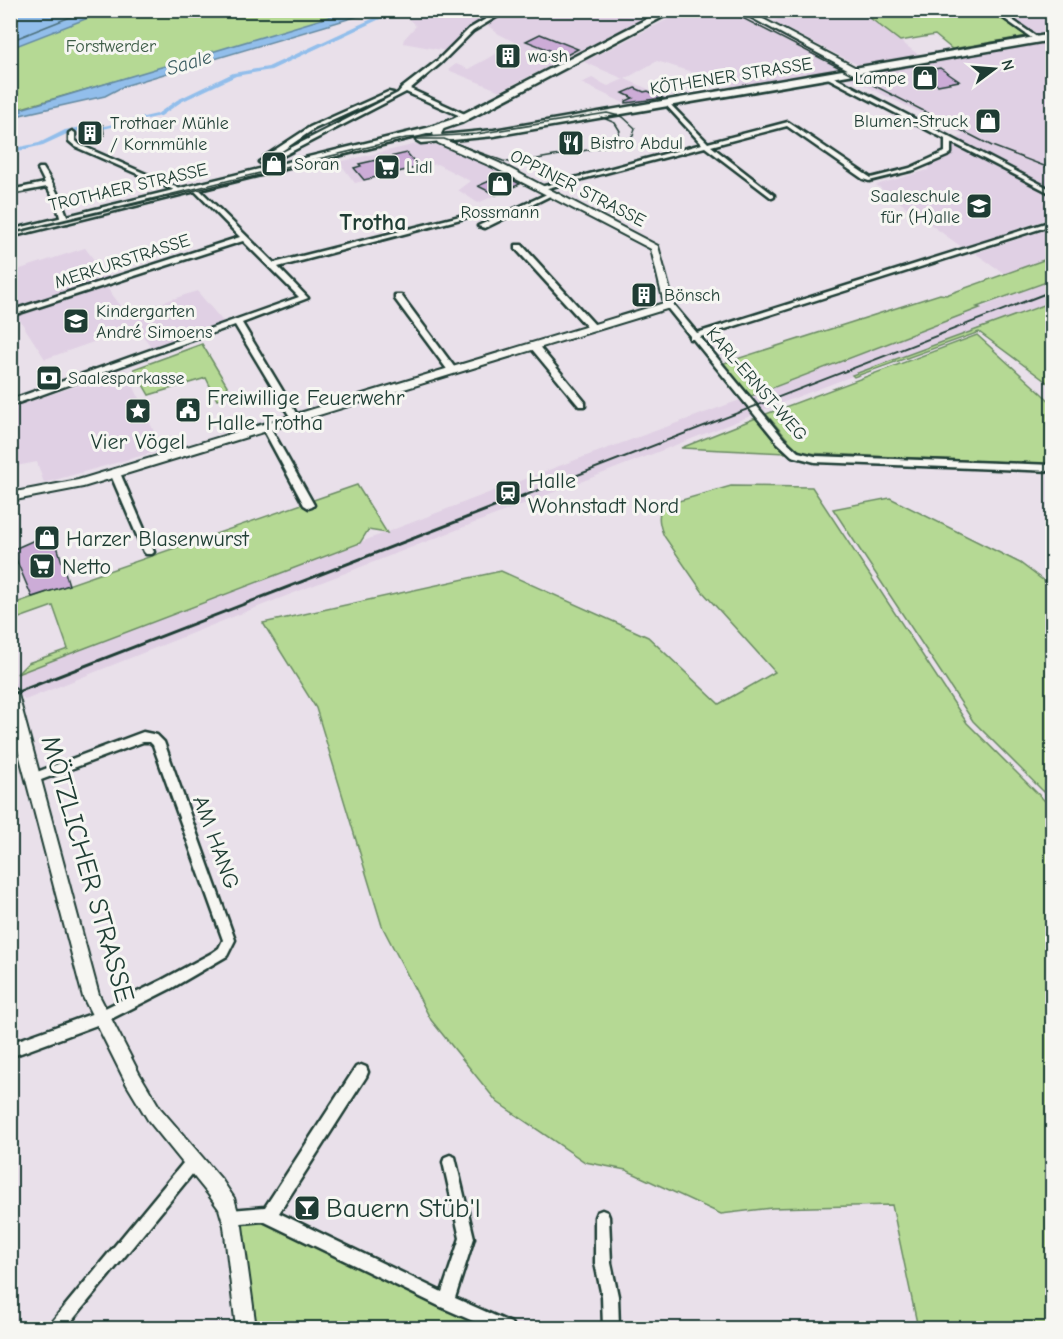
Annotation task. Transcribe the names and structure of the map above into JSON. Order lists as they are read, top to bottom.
{
  "streets": {
    "main road": ["KÖTHENER STRASSE", "TROTHAER STRASSE"],
    "street": [
      "OPPINER STRASSE",
      "MERKURSTRASSE",
      "KARL-ERNST-WEG",
      "AM HANG",
      "MÖTZLICHER STRASSE"
    ]
  },
  "crossings": [
    ["KÖTHENER STRASSE", "TROTHAER STRASSE"],
    ["KÖTHENER STRASSE", "OPPINER STRASSE"],
    ["TROTHAER STRASSE", "OPPINER STRASSE"],
    ["OPPINER STRASSE", "KARL-ERNST-WEG"],
    ["AM HANG", "MÖTZLICHER STRASSE"]
  ],
  "districts": ["Trotha"],
  "water": ["Saale"],
  "parks": ["Forstwerder"],
  "places": {
    "building": ["wa·sh", "Trothaer Mühle / Kornmühle", "Bönsch"],
    "shop": [
      "Lampe",
      "Blumen-Struck",
      "Soran",
      "Rossmann",
      "Harzer Blasenwurst"
    ],
    "restaurant": ["Bistro Abdul"],
    "supermarket": ["Lidl", "Netto"],
    "school or university": ["Saaleschule für (H)alle", "Kindergarten André Simoens"],
    "bank": ["Saalesparkasse"],
    "public building": ["Freiwillige Feuerwehr Halle Trotha"],
    "place": ["Vier Vögel"],
    "station": ["Halle Wohnstadt Nord"],
    "bar": ["Bauern Stüb'l"]
  },
  "north": "right"
}
